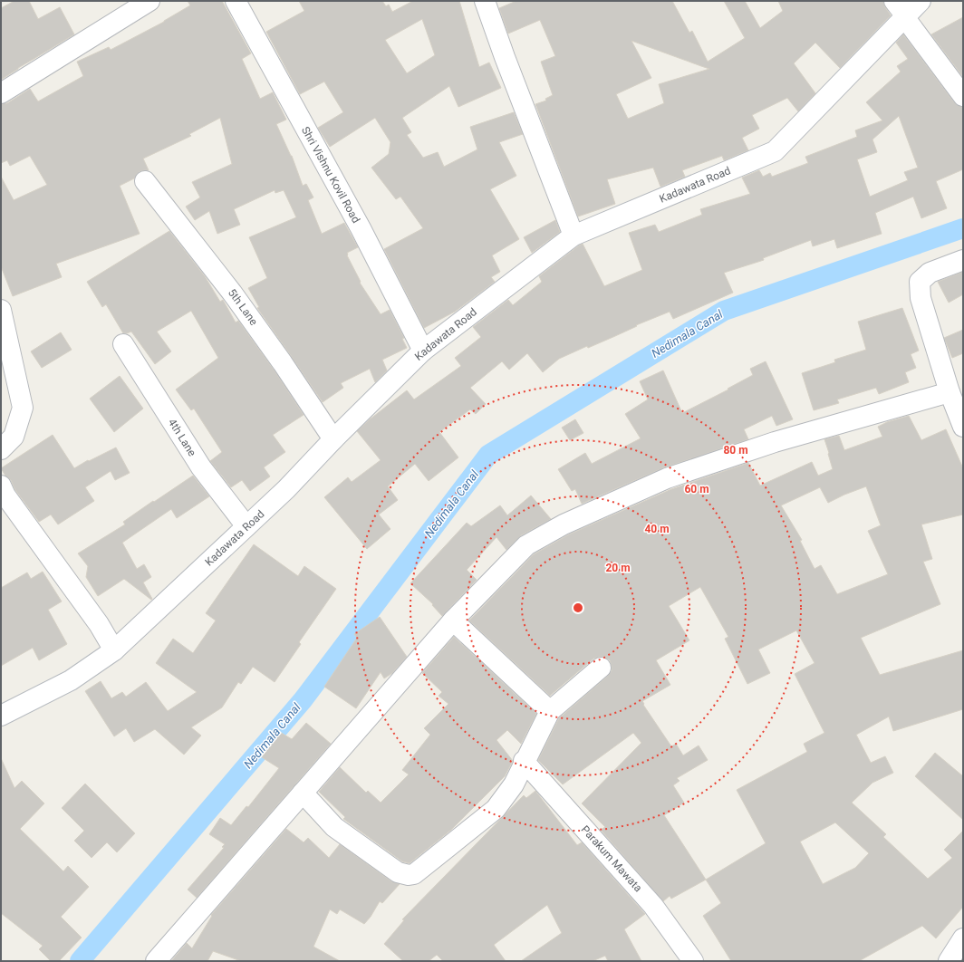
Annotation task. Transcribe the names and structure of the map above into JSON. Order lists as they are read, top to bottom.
{
  "streets": {
    "street": [
      "Shri Vishnu Kovil Road",
      "Kadawata Road",
      "5th Lane",
      "4th Lane",
      "Parakum Mawata"
    ]
  },
  "crossings": [
    ["Shri Vishnu Kovil Road", "Kadawata Road"],
    ["Kadawata Road", "5th Lane"],
    ["Kadawata Road", "4th Lane"]
  ],
  "water": ["Nedimala Canal"],
  "rings": [
    "80 m",
    "60 m",
    "40 m",
    "20 m"
  ]
}
